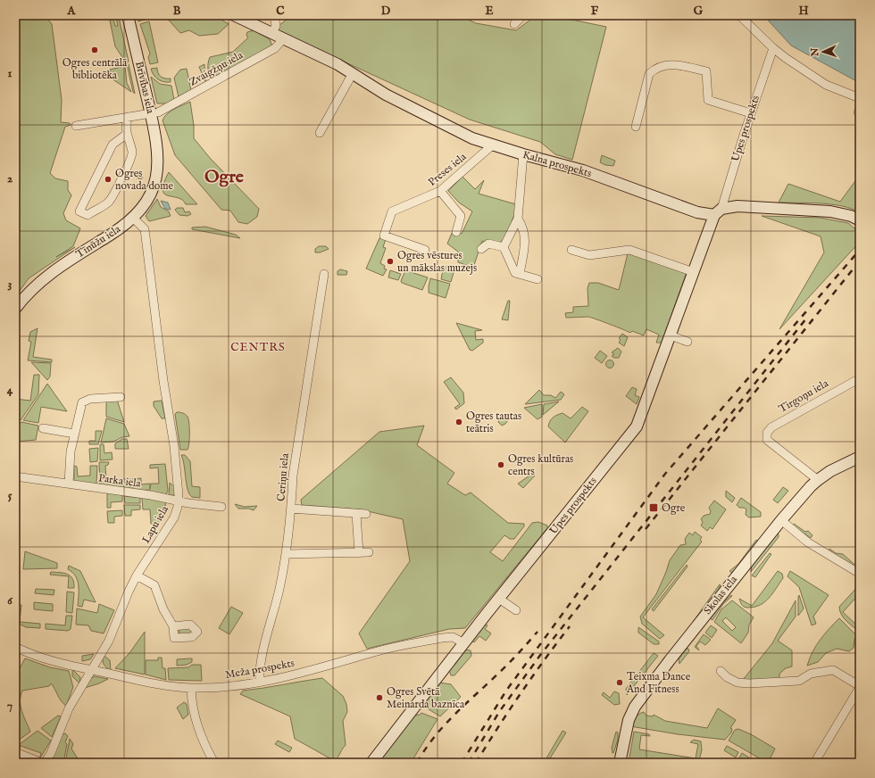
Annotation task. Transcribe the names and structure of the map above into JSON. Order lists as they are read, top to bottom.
{
  "streets": {
    "main road": [
      "Brīvības iela",
      "Upes prospekts",
      "Kalna prospekts",
      "Tīnūžu iela",
      "Skolas iela"
    ],
    "street": [
      "Zvaigžņu iela",
      "Preses iela",
      "Tirgoņu iela",
      "Ceriņu iela",
      "Parka iela",
      "Lapu iela",
      "Meža prospekts"
    ]
  },
  "crossings": [
    ["Zvaigžņu iela", "Brīvības iela"],
    ["Zvaigžņu iela", "Kalna prospekts"],
    ["Brīvības iela", "Tīnūžu iela"],
    ["Upes prospekts", "Kalna prospekts"],
    ["Upes prospekts", "Meža prospekts"],
    ["Kalna prospekts", "Preses iela"],
    ["Tīnūžu iela", "Lapu iela"],
    ["Tirgoņu iela", "Skolas iela"],
    ["Ceriņu iela", "Meža prospekts"],
    ["Parka iela", "Lapu iela"],
    ["Lapu iela", "Meža prospekts"]
  ],
  "districts": ["Ogre", "CENTRS"],
  "places": {
    "other": [
      "Ogres centrālā bibliotēka",
      "Ogres novada dome",
      "Ogres vēstures un mākslas muzejs",
      "Ogres tautas teātris",
      "Ogres kultūras centrs",
      "Teixma Dance And Fitness",
      "Ogres Svētā Meinarda baznīca"
    ],
    "transit": ["Ogre"]
  },
  "north": "left",
  "grid": {
    "columns": [
      "A",
      "B",
      "C",
      "D",
      "E",
      "F",
      "G",
      "H"
    ],
    "rows": [
      "1",
      "2",
      "3",
      "4",
      "5",
      "6",
      "7"
    ]
  }
}
